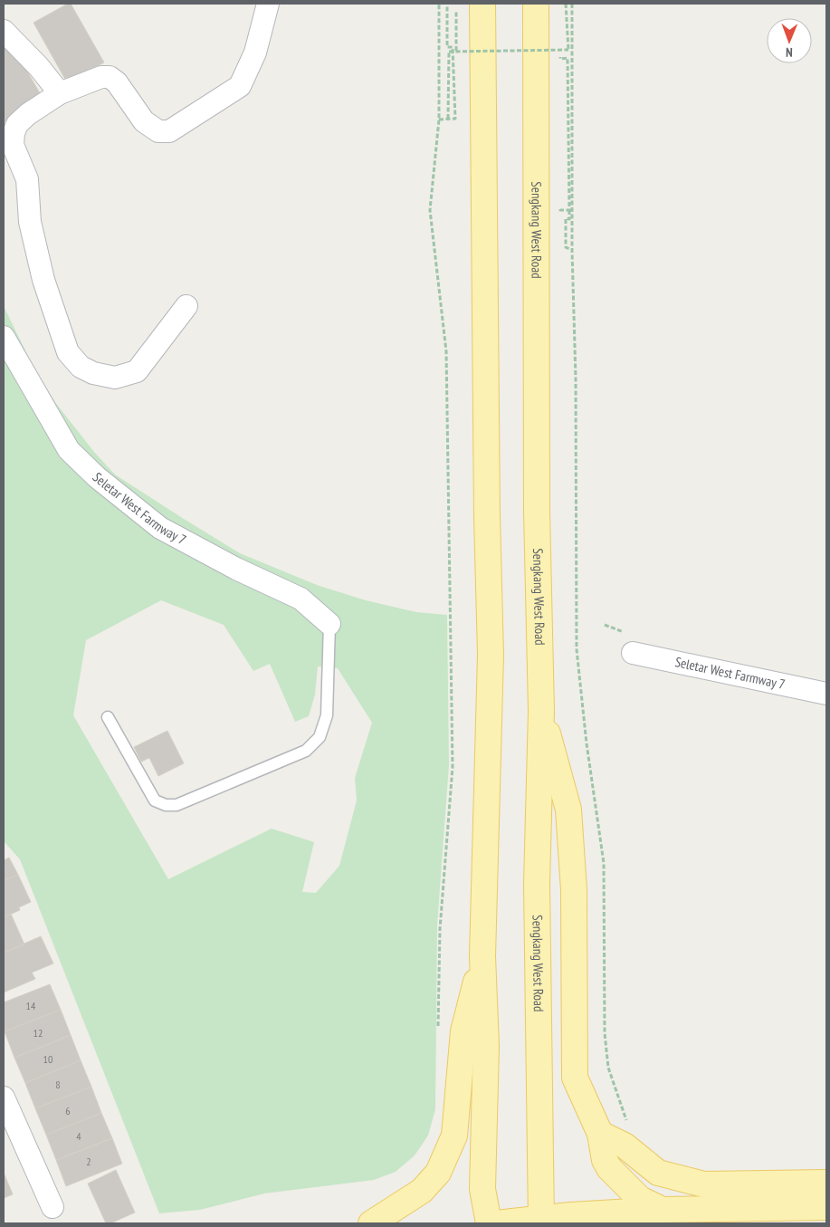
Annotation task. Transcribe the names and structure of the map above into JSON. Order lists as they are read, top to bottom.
{
  "streets": {
    "main road": ["Sengkang West Road"],
    "street": ["Seletar West Farmway 7"]
  },
  "house_numbers": [
    "14",
    "12",
    "10",
    "8",
    "6",
    "4",
    "2"
  ],
  "north": "bottom"
}
